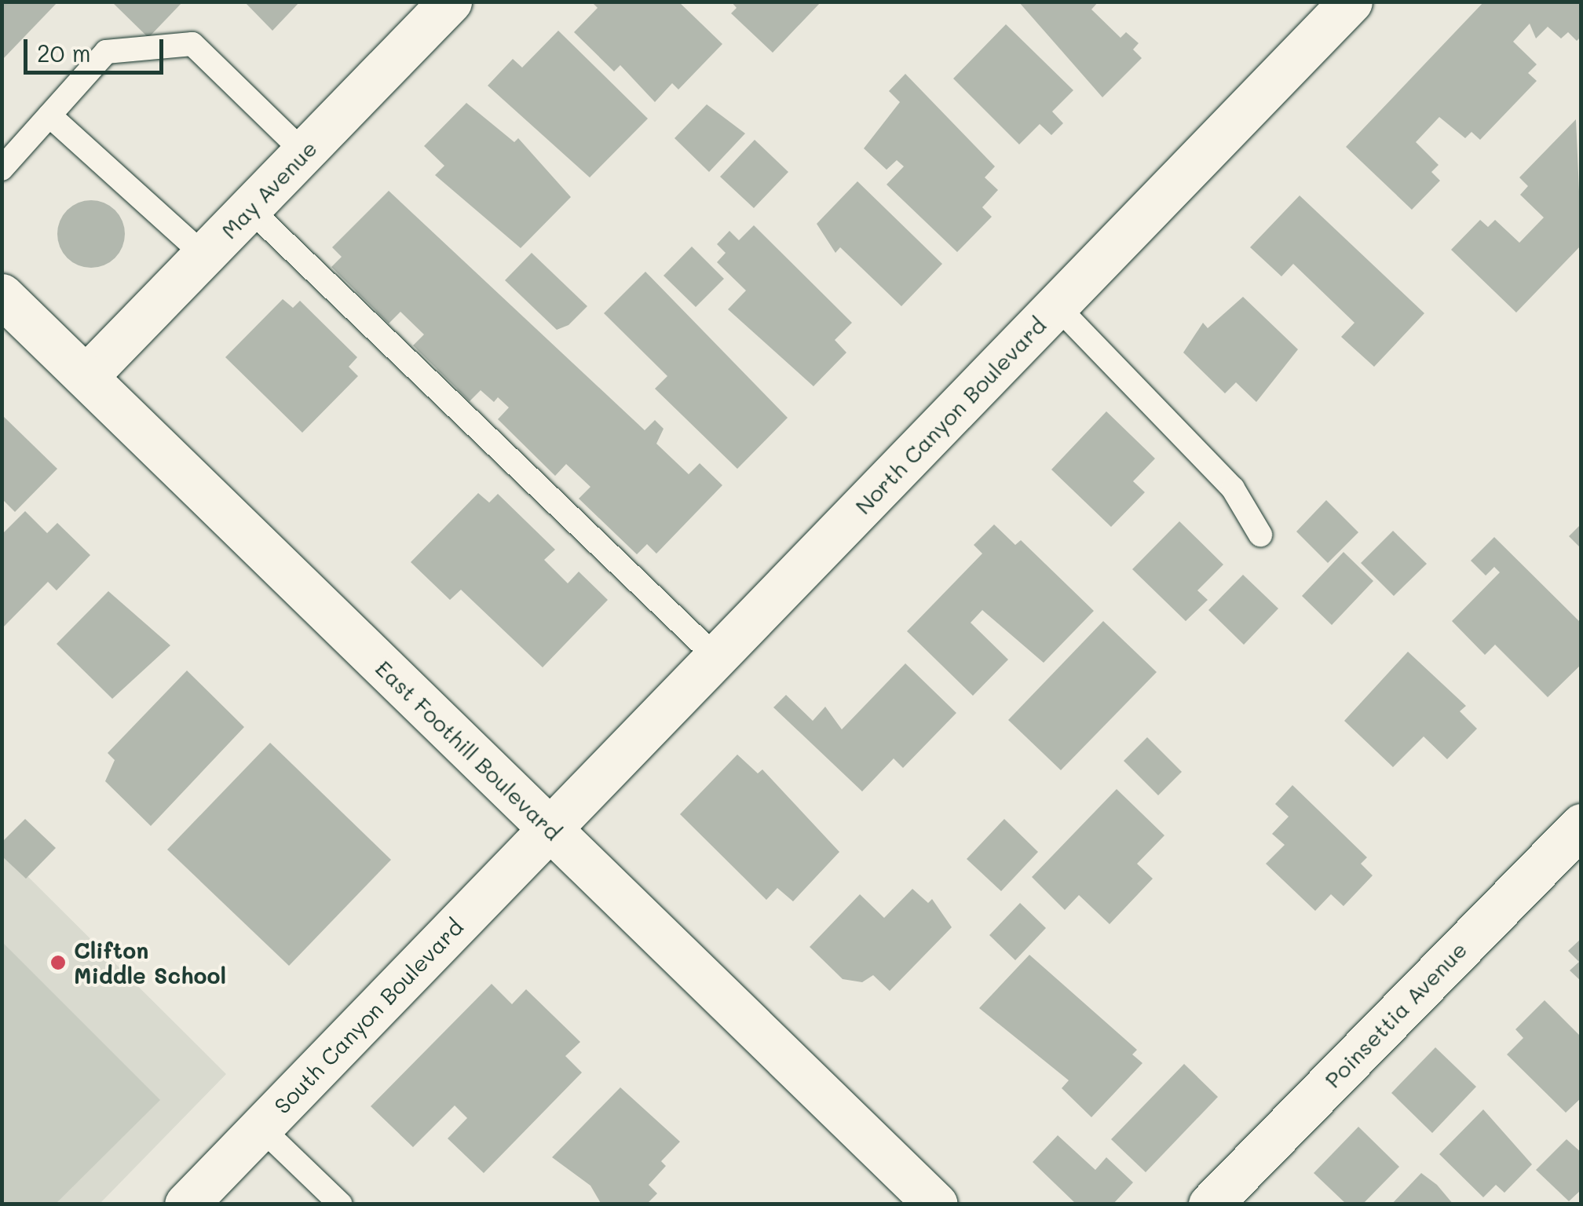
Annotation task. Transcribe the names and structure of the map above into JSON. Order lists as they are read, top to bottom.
{
  "streets": {
    "street": [
      "May Avenue",
      "North Canyon Boulevard",
      "East Foothill Boulevard",
      "Poinsettia Avenue",
      "South Canyon Boulevard"
    ]
  },
  "crossings": [
    ["May Avenue", "East Foothill Boulevard"],
    ["North Canyon Boulevard", "East Foothill Boulevard"],
    ["North Canyon Boulevard", "South Canyon Boulevard"],
    ["East Foothill Boulevard", "South Canyon Boulevard"]
  ],
  "places": ["Clifton Middle School"],
  "scale_bar": "20 m"
}
